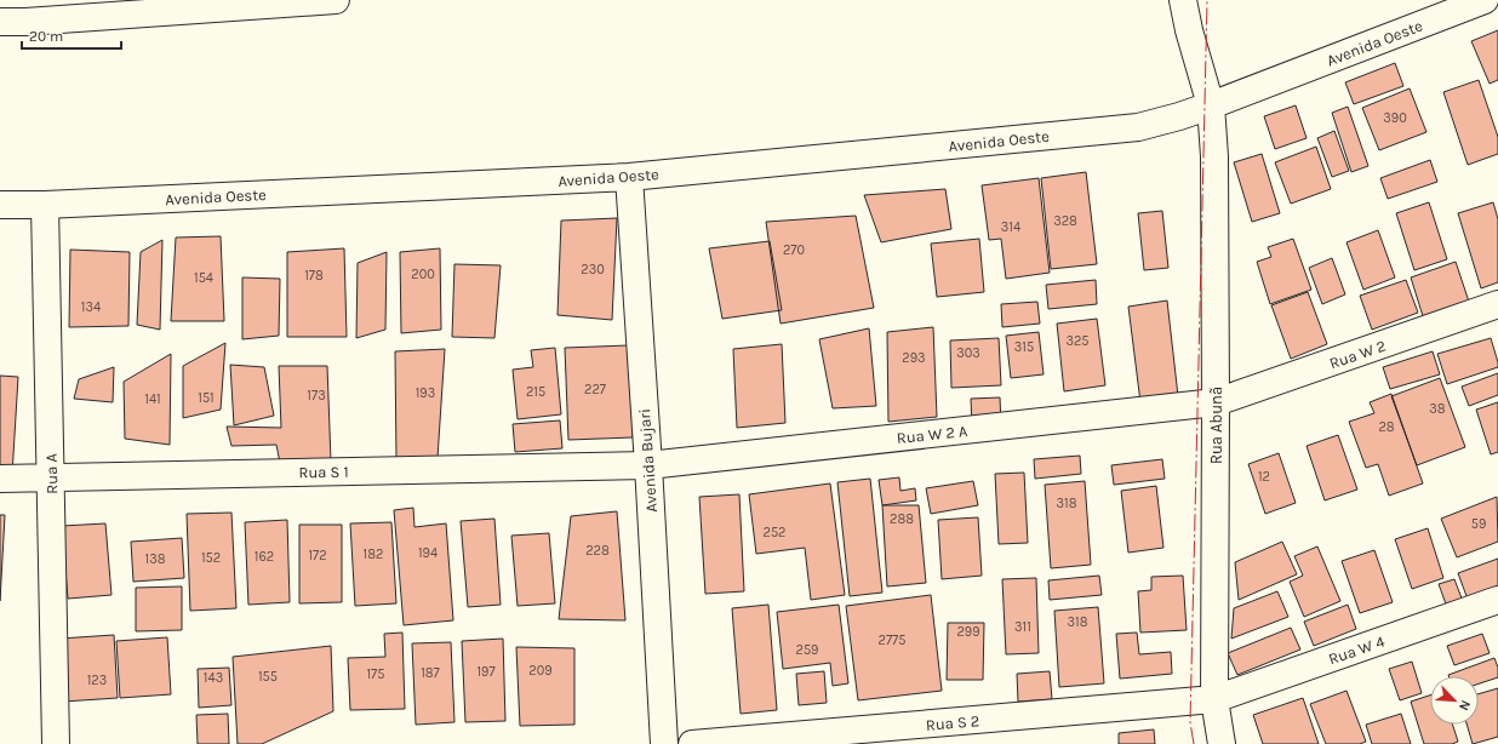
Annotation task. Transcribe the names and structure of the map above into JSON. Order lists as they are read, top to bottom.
{
  "streets": {
    "street": [
      "Avenida Oeste",
      "Rua W 2",
      "Rua Abunã",
      "Rua W 2 A",
      "Avenida Bujari",
      "Rua S 1",
      "Rua A",
      "Rua W 4",
      "Rua S 2"
    ]
  },
  "crossings": [
    ["Avenida Oeste", "Rua Abunã"],
    ["Avenida Oeste", "Avenida Bujari"],
    ["Avenida Oeste", "Rua A"],
    ["Rua W 2", "Rua Abunã"],
    ["Rua W 2", "Rua W 2 A"],
    ["Rua Abunã", "Rua W 2 A"],
    ["Rua Abunã", "Rua W 4"],
    ["Rua Abunã", "Rua S 2"],
    ["Rua W 2 A", "Avenida Bujari"],
    ["Rua W 2 A", "Rua S 1"],
    ["Avenida Bujari", "Rua S 1"],
    ["Rua S 1", "Rua A"],
    ["Rua W 4", "Rua S 2"]
  ],
  "house_numbers": [
    "390",
    "328",
    "314",
    "270",
    "230",
    "200",
    "178",
    "154",
    "134",
    "325",
    "315",
    "303",
    "293",
    "227",
    "215",
    "193",
    "173",
    "151",
    "141",
    "38",
    "28",
    "12",
    "318",
    "288",
    "59",
    "252",
    "228",
    "194",
    "182",
    "172",
    "162",
    "152",
    "138",
    "318",
    "311",
    "299",
    "2775",
    "259",
    "209",
    "197",
    "187",
    "175",
    "155",
    "143",
    "123"
  ],
  "scale_bar": "20 m",
  "north": "bottom right"
}
